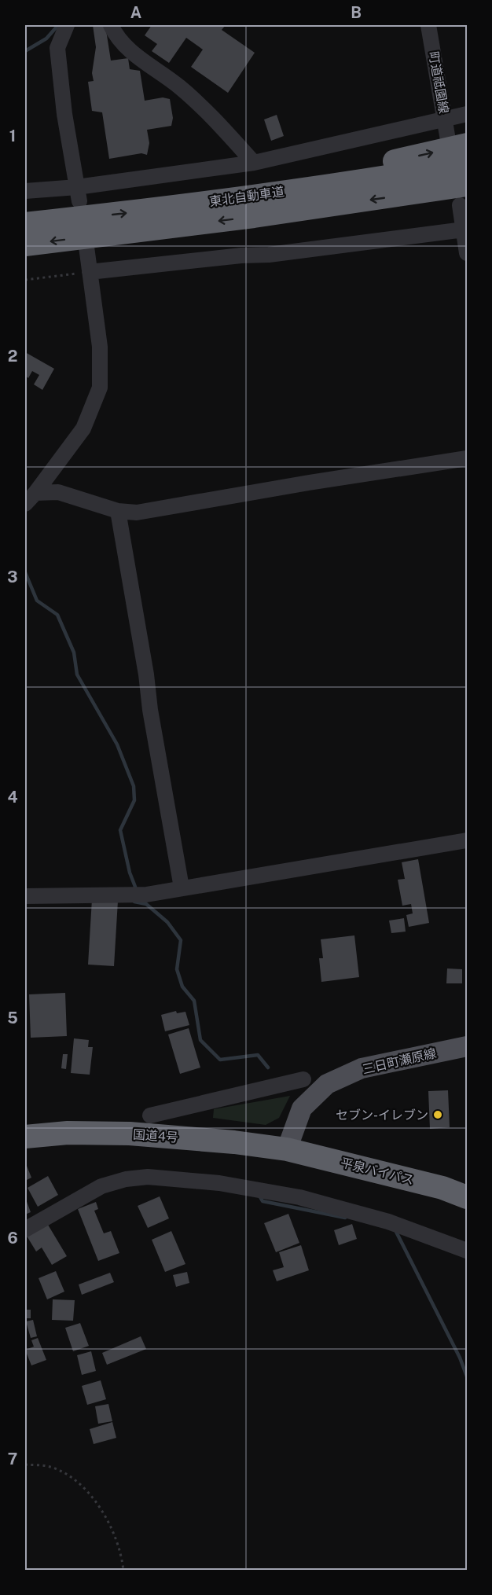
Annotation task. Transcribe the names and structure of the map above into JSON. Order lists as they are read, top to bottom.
{
  "streets": {
    "highway": ["東北自動車道", "国道4号", "平泉バイパス"],
    "main road": ["三日町瀬原線"],
    "street": ["町道祗園線"]
  },
  "crossings": [
    ["三日町瀬原線", "国道4号"],
    ["三日町瀬原線", "平泉バイパス"],
    ["国道4号", "平泉バイパス"]
  ],
  "places": ["セブン-イレブン"],
  "grid": {
    "columns": ["A", "B"],
    "rows": [
      "1",
      "2",
      "3",
      "4",
      "5",
      "6",
      "7"
    ]
  }
}
